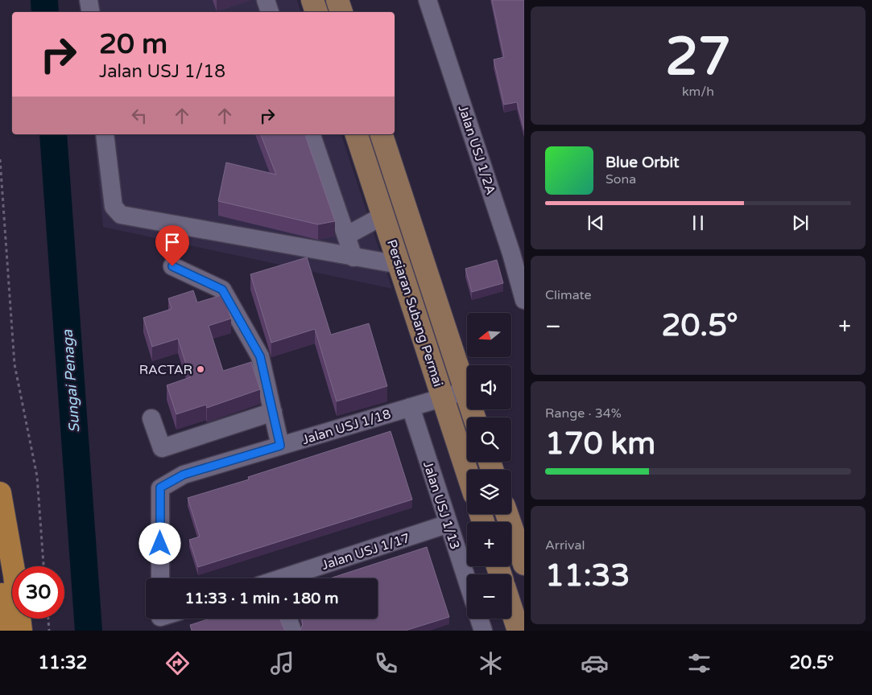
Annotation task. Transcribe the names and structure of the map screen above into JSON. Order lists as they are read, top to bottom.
{
  "streets": {
    "main road": ["Persiaran Subang Permai"],
    "street": [
      "Jalan USJ 1/2A",
      "Jalan USJ 1/18",
      "Jalan USJ 1/13",
      "Jalan USJ 1/17"
    ]
  },
  "crossings": [
    ["Persiaran Subang Permai", "Jalan USJ 1/18"],
    ["Jalan USJ 1/18", "Jalan USJ 1/13"],
    ["Jalan USJ 1/13", "Jalan USJ 1/17"]
  ],
  "water": ["Sungai Penaga"],
  "places": ["RACTAR"],
  "north": "left",
  "page": {
    "tile": [
      ["27", "km/h"],
      "Climate",
      ["Range · 34%", "170 km"],
      ["Arrival", "11:33"]
    ],
    "turn": ["20 m", "Jalan USJ 1/18"],
    "song": ["Blue Orbit", "Sona"],
    "heat": ["−", "20.5°", "+"],
    "map_buttons": ["+", "−"],
    "limit": "30",
    "trip": "11:33 · 1 min · 180 m",
    "tabs": ["11:32", "20.5°"]
  }
}
